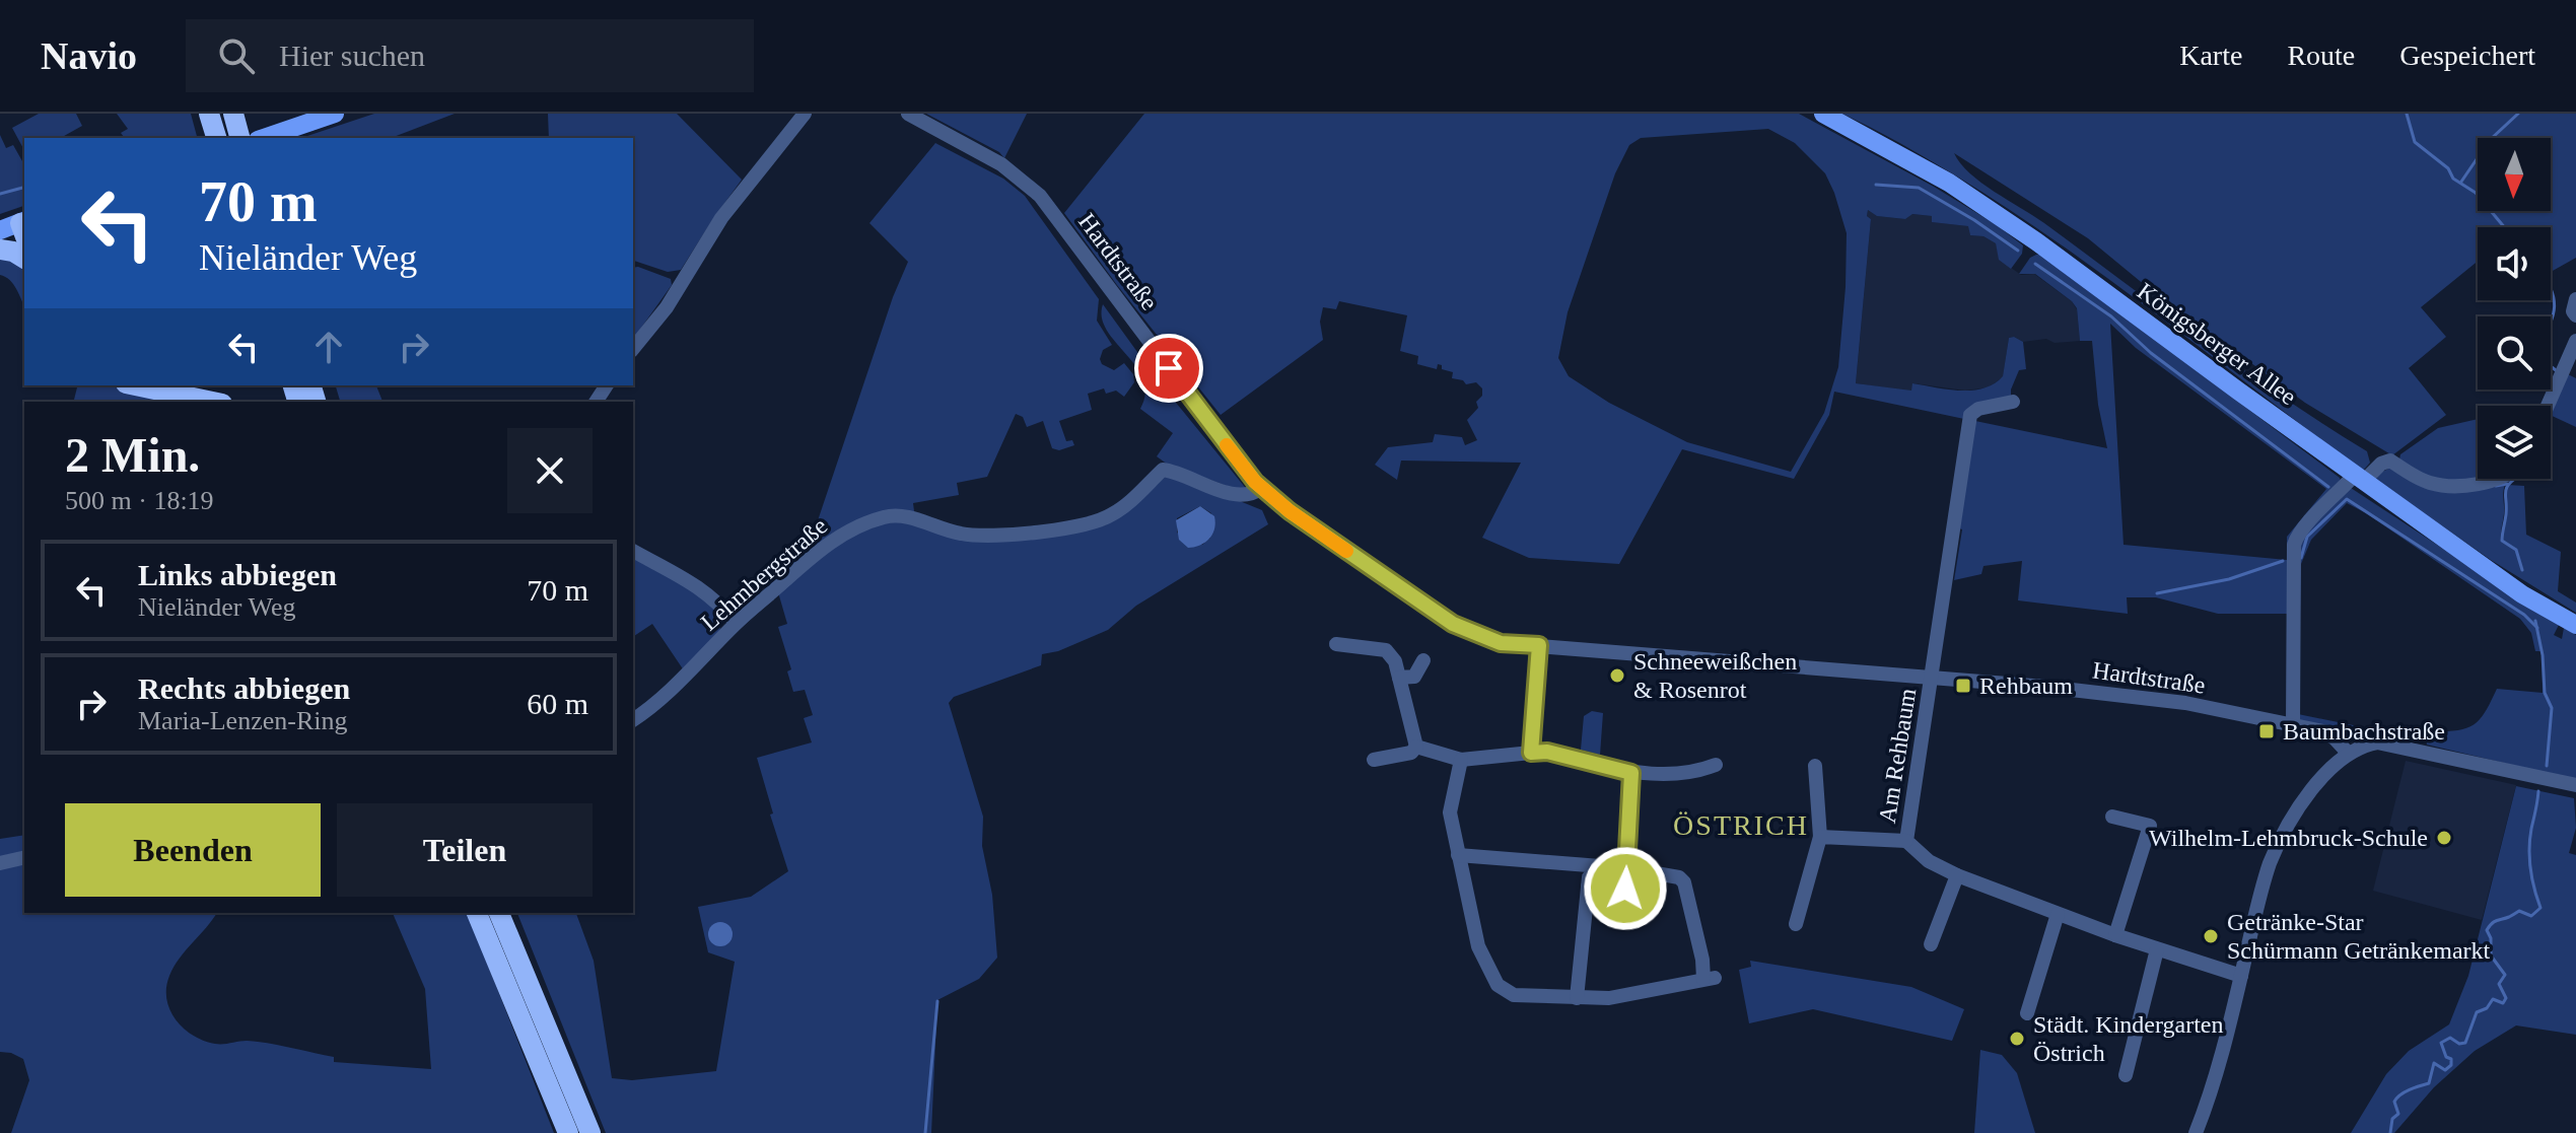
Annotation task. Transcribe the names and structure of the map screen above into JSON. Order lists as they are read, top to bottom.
{
  "streets": {
    "main road": ["Königsberger Allee"],
    "street": ["Hardtstraße", "Lehmbergstraße", "Am Rehbaum"]
  },
  "crossings": [
    ["Hardtstraße", "Lehmbergstraße"],
    ["Hardtstraße", "Am Rehbaum"]
  ],
  "districts": ["ÖSTRICH"],
  "places": {
    "other": [
      "Schneeweißchen & Rosenrot",
      "Wilhelm-Lehmbruck-Schule",
      "Getränke-Star Schürmann Getränkemarkt",
      "Städt. Kindergarten Östrich"
    ],
    "transit": ["Rehbaum", "Baumbachstraße"]
  },
  "north": "bottom",
  "page": {
    "header": "Navio",
    "search": "Hier suchen",
    "nav": ["Karte", "Route", "Gespeichert"],
    "turn": ["70 m", "Nieländer Weg"],
    "heading": ["2 Min.", "500 m · 18:19"],
    "list": [
      {
        "name": "Links abbiegen",
        "note": "Nieländer Weg",
        "value": "70 m"
      },
      {
        "name": "Rechts abbiegen",
        "note": "Maria-Lenzen-Ring",
        "value": "60 m"
      }
    ],
    "buttons": ["Beenden", "Teilen"]
  }
}
